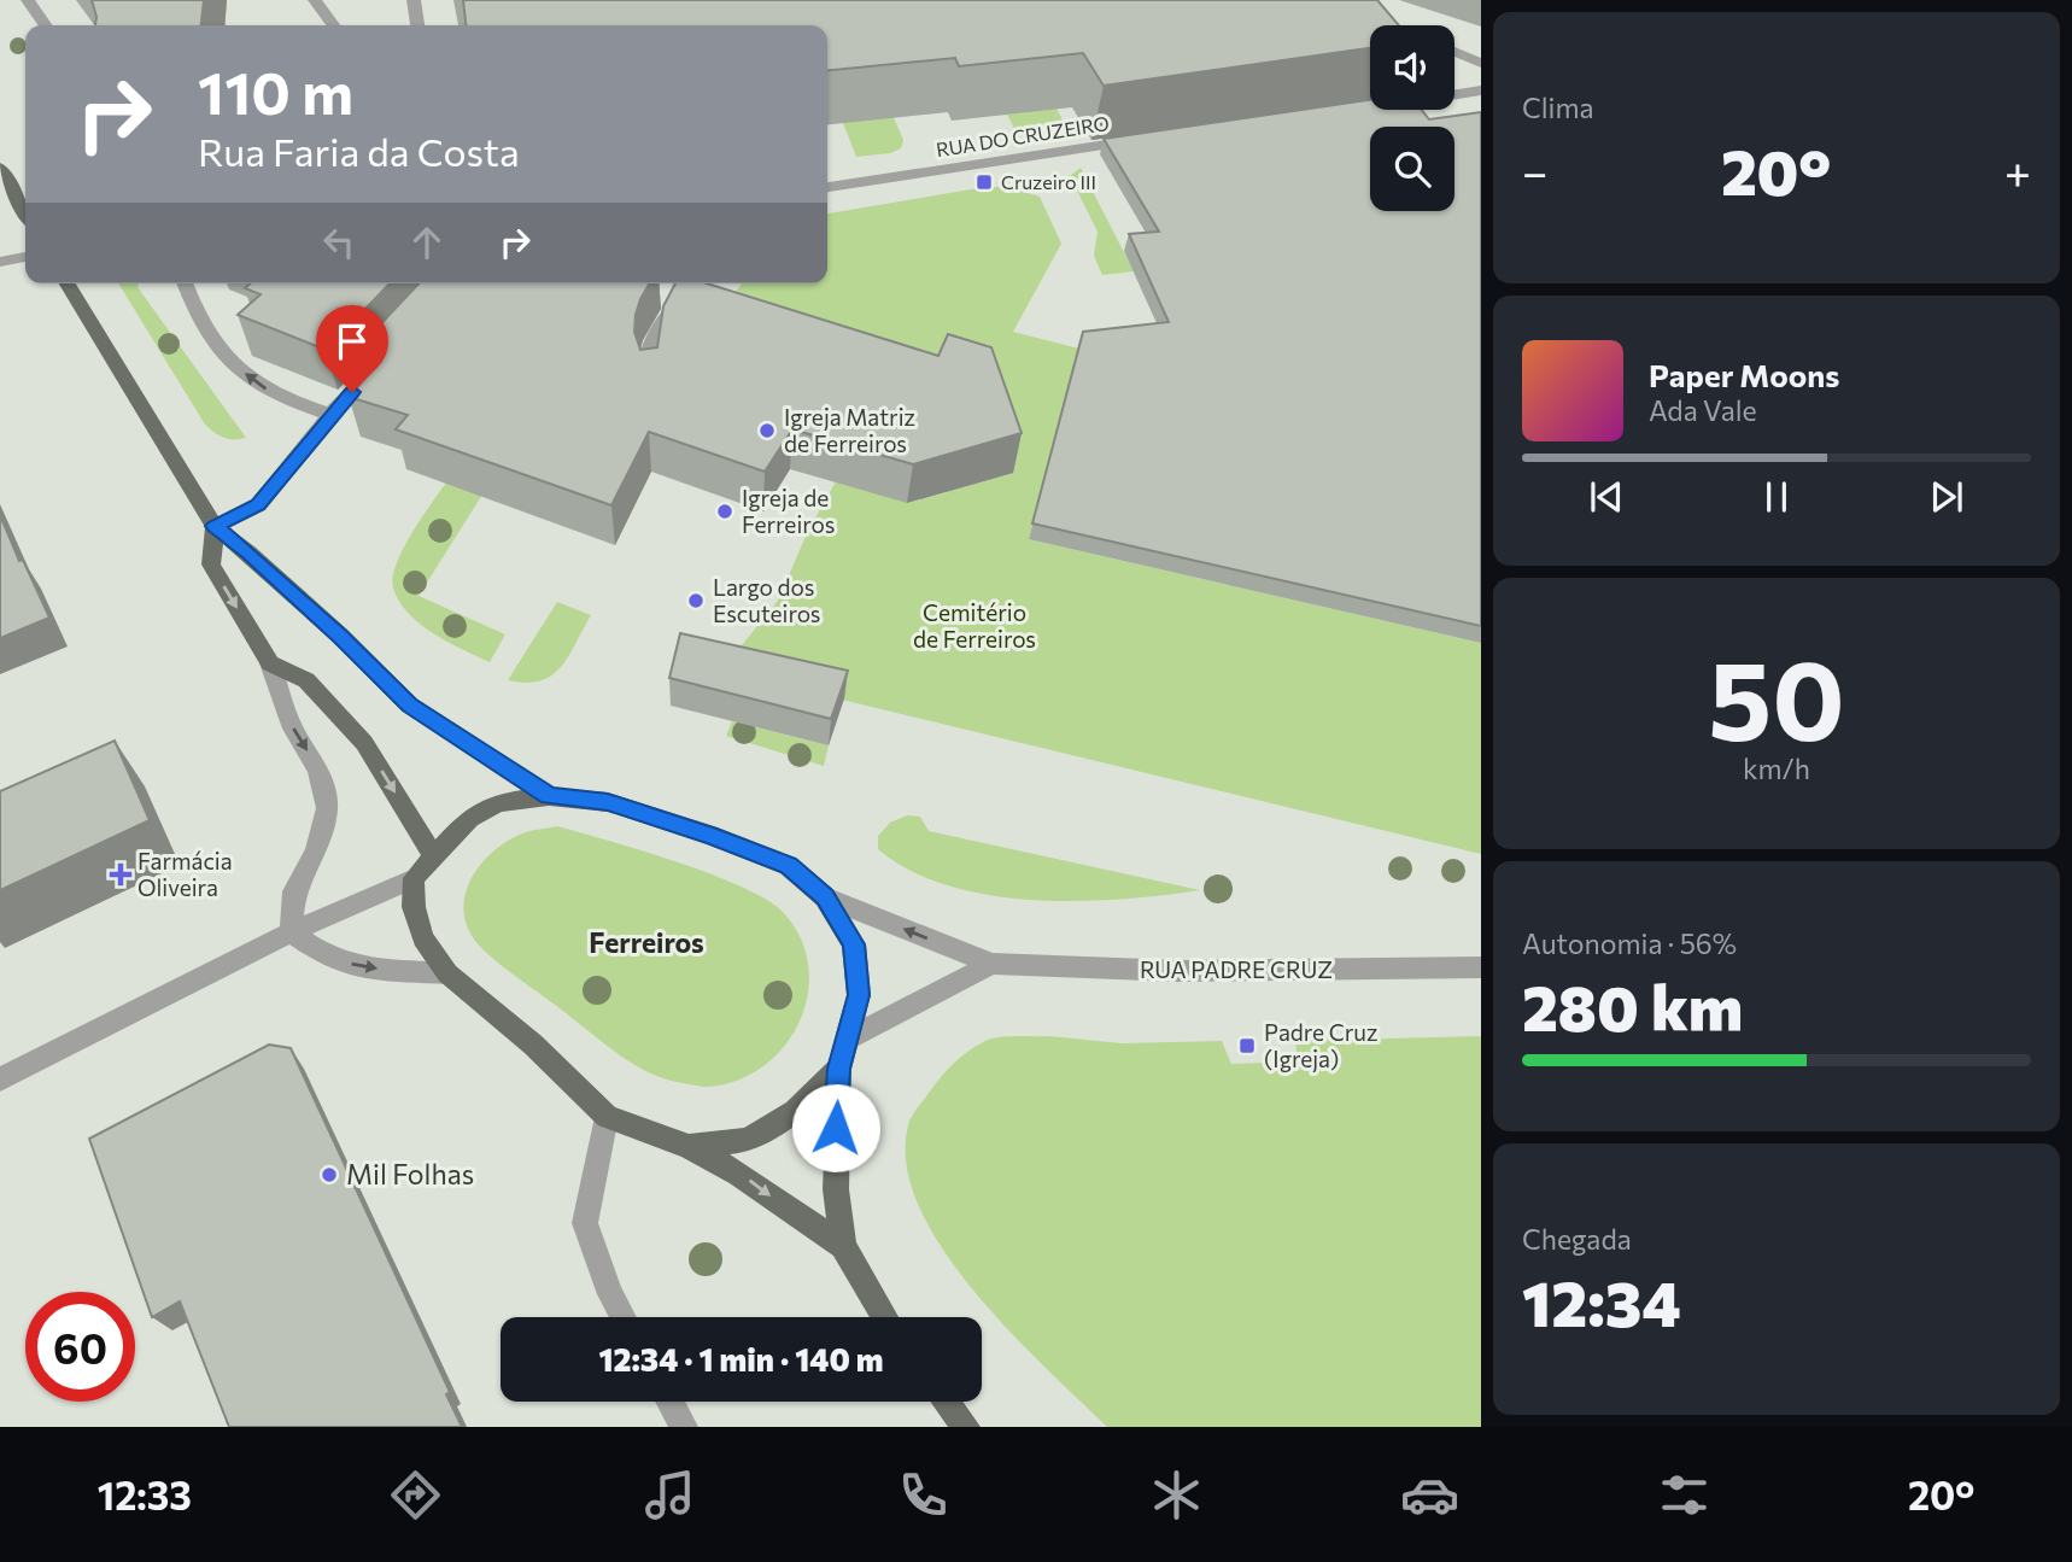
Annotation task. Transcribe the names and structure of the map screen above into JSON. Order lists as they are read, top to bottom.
{
  "streets": {
    "street": ["RUA DO CRUZEIRO", "RUA PADRE CRUZ"]
  },
  "districts": ["Ferreiros"],
  "parks": ["Cemitério de Ferreiros"],
  "places": {
    "transit": ["Cruzeiro III", "Padre Cruz (Igreja)"],
    "other": [
      "Igreja Matriz de Ferreiros",
      "Igreja de Ferreiros",
      "Largo dos Escuteiros",
      "Mil Folhas"
    ],
    "health": ["Farmácia Oliveira"]
  },
  "page": {
    "tile": [
      "Clima",
      ["50", "km/h"],
      ["Autonomia · 56%", "280 km"],
      ["Chegada", "12:34"]
    ],
    "turn": ["110 m", "Rua Faria da Costa"],
    "heat": ["−", "20°", "+"],
    "song": ["Paper Moons", "Ada Vale"],
    "limit": "60",
    "trip": "12:34 · 1 min · 140 m",
    "tabs": ["12:33", "20°"]
  }
}
